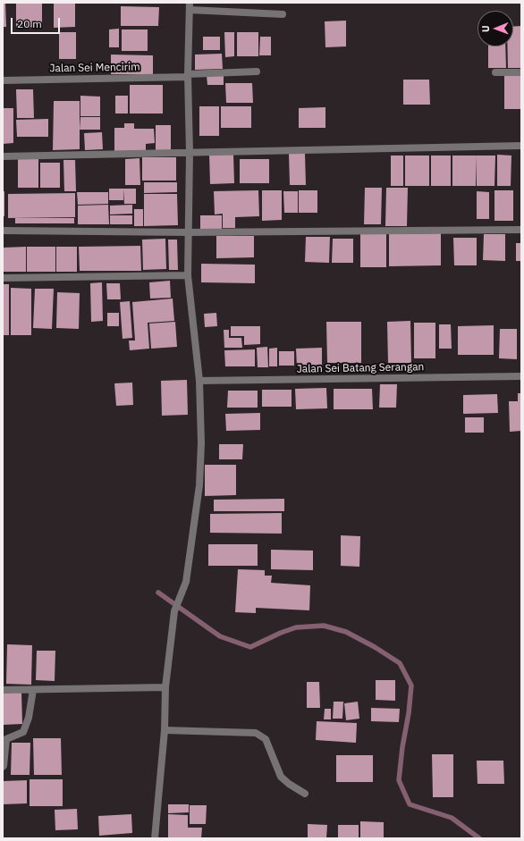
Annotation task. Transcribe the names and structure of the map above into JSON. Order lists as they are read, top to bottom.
{
  "streets": {
    "street": ["Jalan Sei Mencirim", "Jalan Sei Batang Serangan"]
  },
  "scale_bar": "20 m",
  "north": "left"
}
